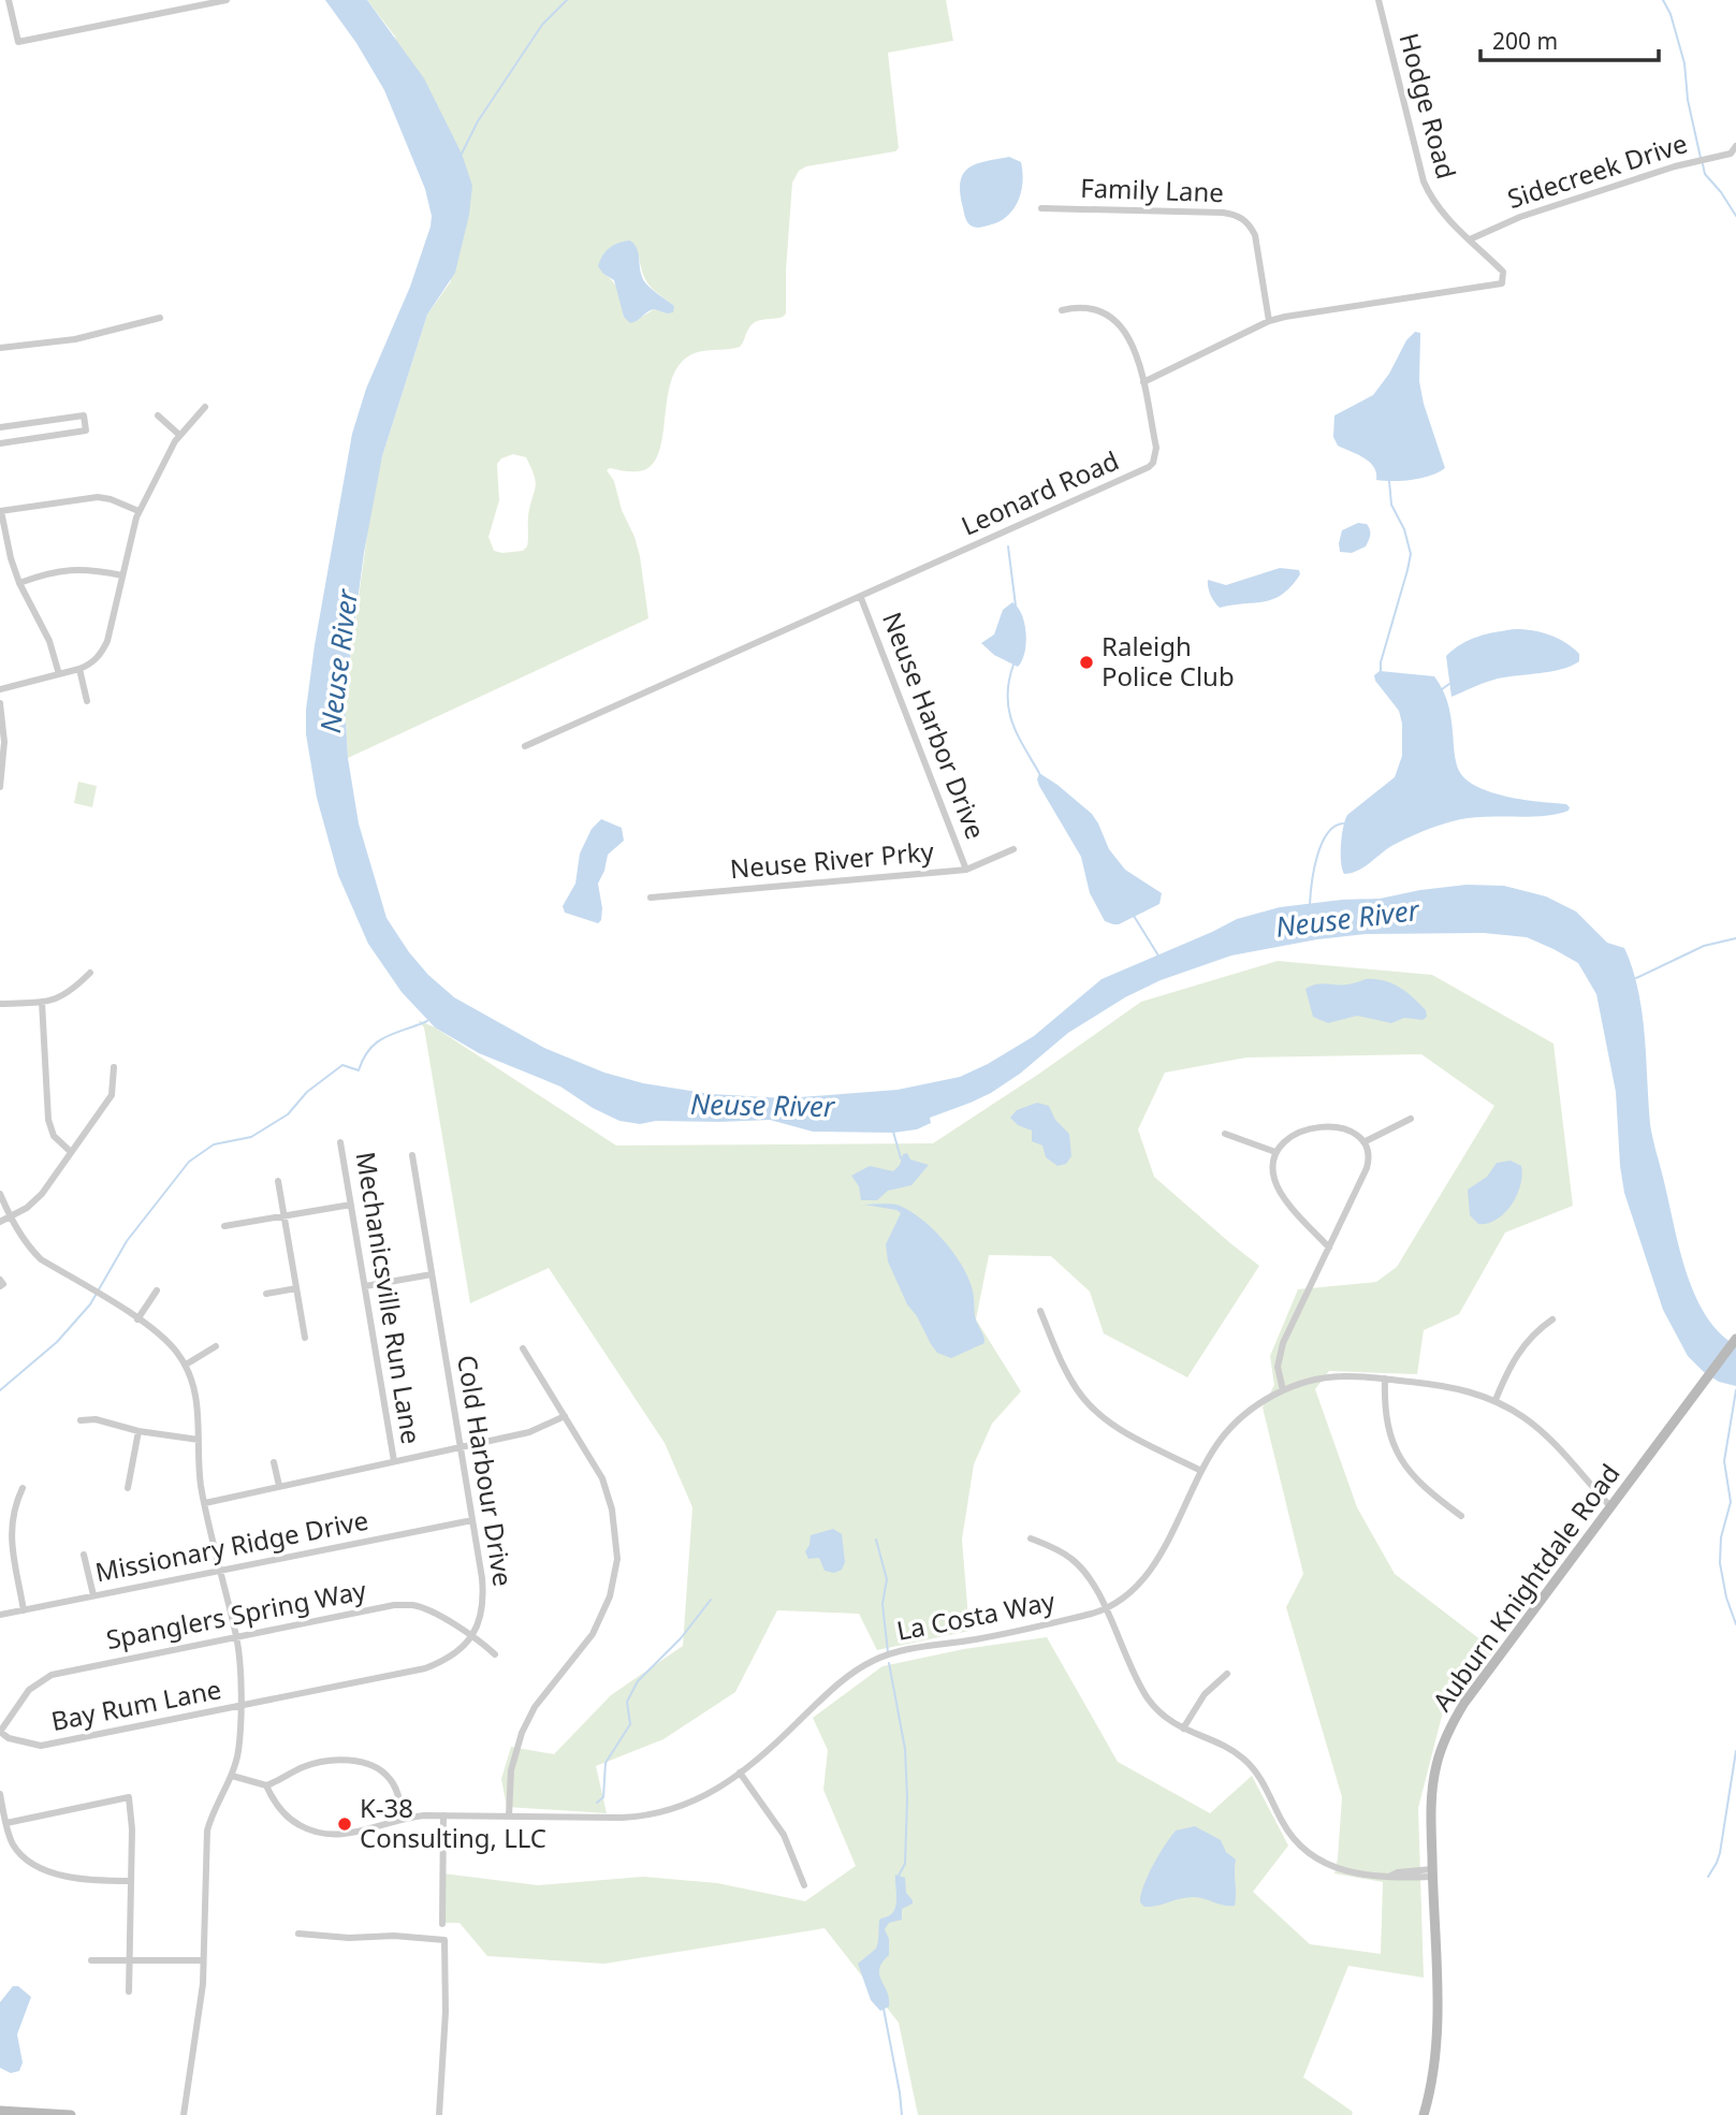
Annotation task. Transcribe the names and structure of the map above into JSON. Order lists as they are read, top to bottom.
{
  "streets": {
    "street": [
      "Hodge Road",
      "Sidecreek Drive",
      "Family Lane",
      "Leonard Road",
      "Neuse Harbor Drive",
      "Neuse River Prky",
      "Mechanicsville Run Lane",
      "Cold Harbour Drive",
      "Missionary Ridge Drive",
      "Auburn Knightdale Road",
      "Spanglers Spring Way",
      "La Costa Way",
      "Bay Rum Lane"
    ]
  },
  "crossings": [
    ["Hodge Road", "Sidecreek Drive"],
    ["Hodge Road", "Family Lane"],
    ["Leonard Road", "Neuse Harbor Drive"],
    ["Neuse Harbor Drive", "Neuse River Prky"],
    ["Cold Harbour Drive", "Missionary Ridge Drive"],
    ["Cold Harbour Drive", "Spanglers Spring Way"],
    ["Auburn Knightdale Road", "La Costa Way"],
    ["Spanglers Spring Way", "Bay Rum Lane"]
  ],
  "water": ["Neuse River"],
  "places": ["Raleigh Police Club", "K-38 Consulting, LLC"],
  "scale_bar": "200 m"
}
